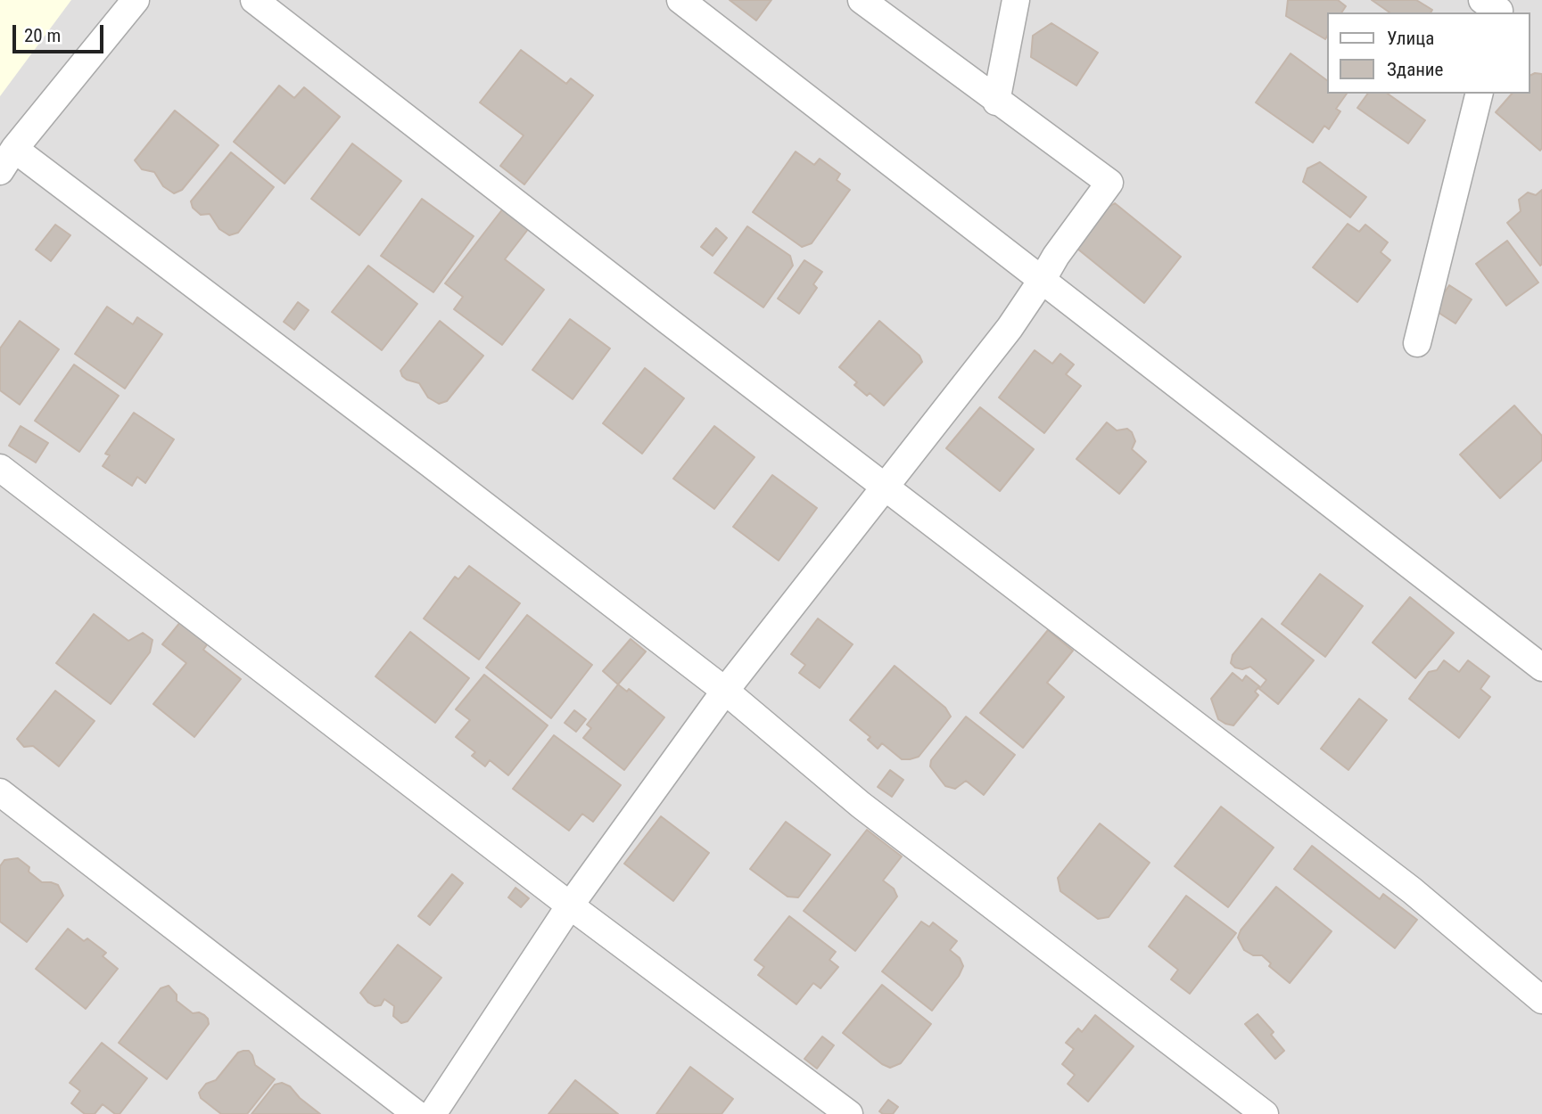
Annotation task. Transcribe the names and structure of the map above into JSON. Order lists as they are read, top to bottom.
{
  "legend": ["Улица", "Здание"],
  "scale_bar": "20 m"
}
